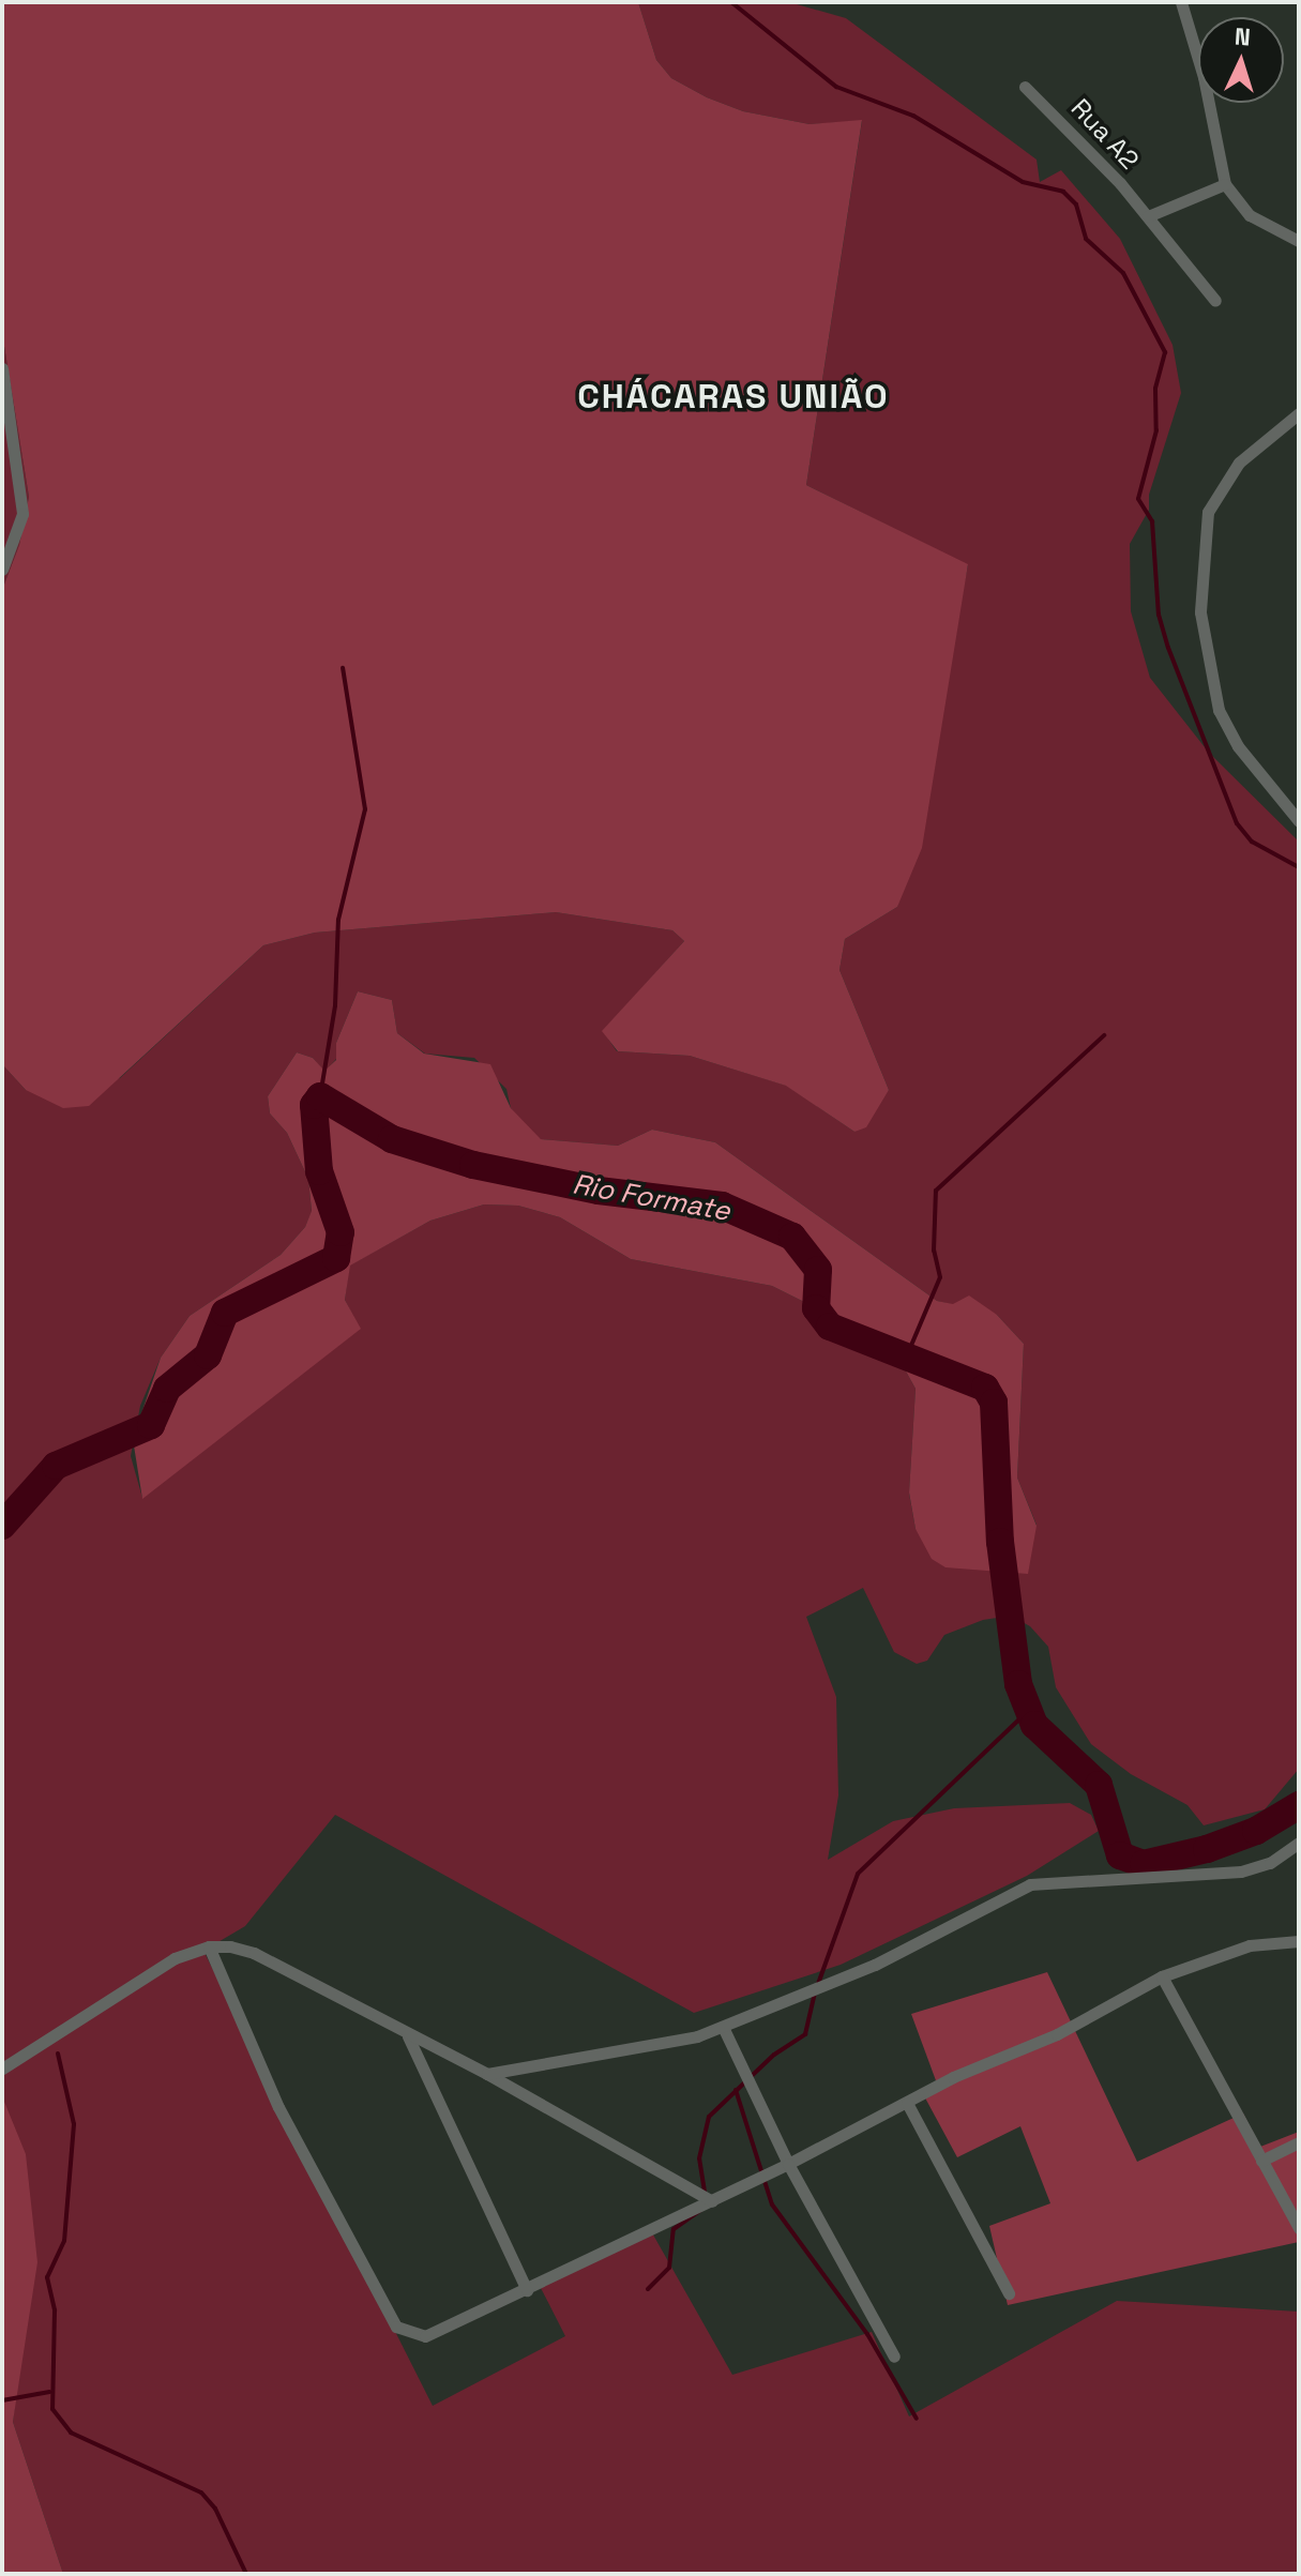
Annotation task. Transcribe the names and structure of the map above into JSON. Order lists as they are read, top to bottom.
{
  "streets": {
    "street": ["Rua A2"]
  },
  "districts": ["CHÁCARAS UNIÃO"],
  "water": ["Rio Formate"],
  "north": "top"
}
